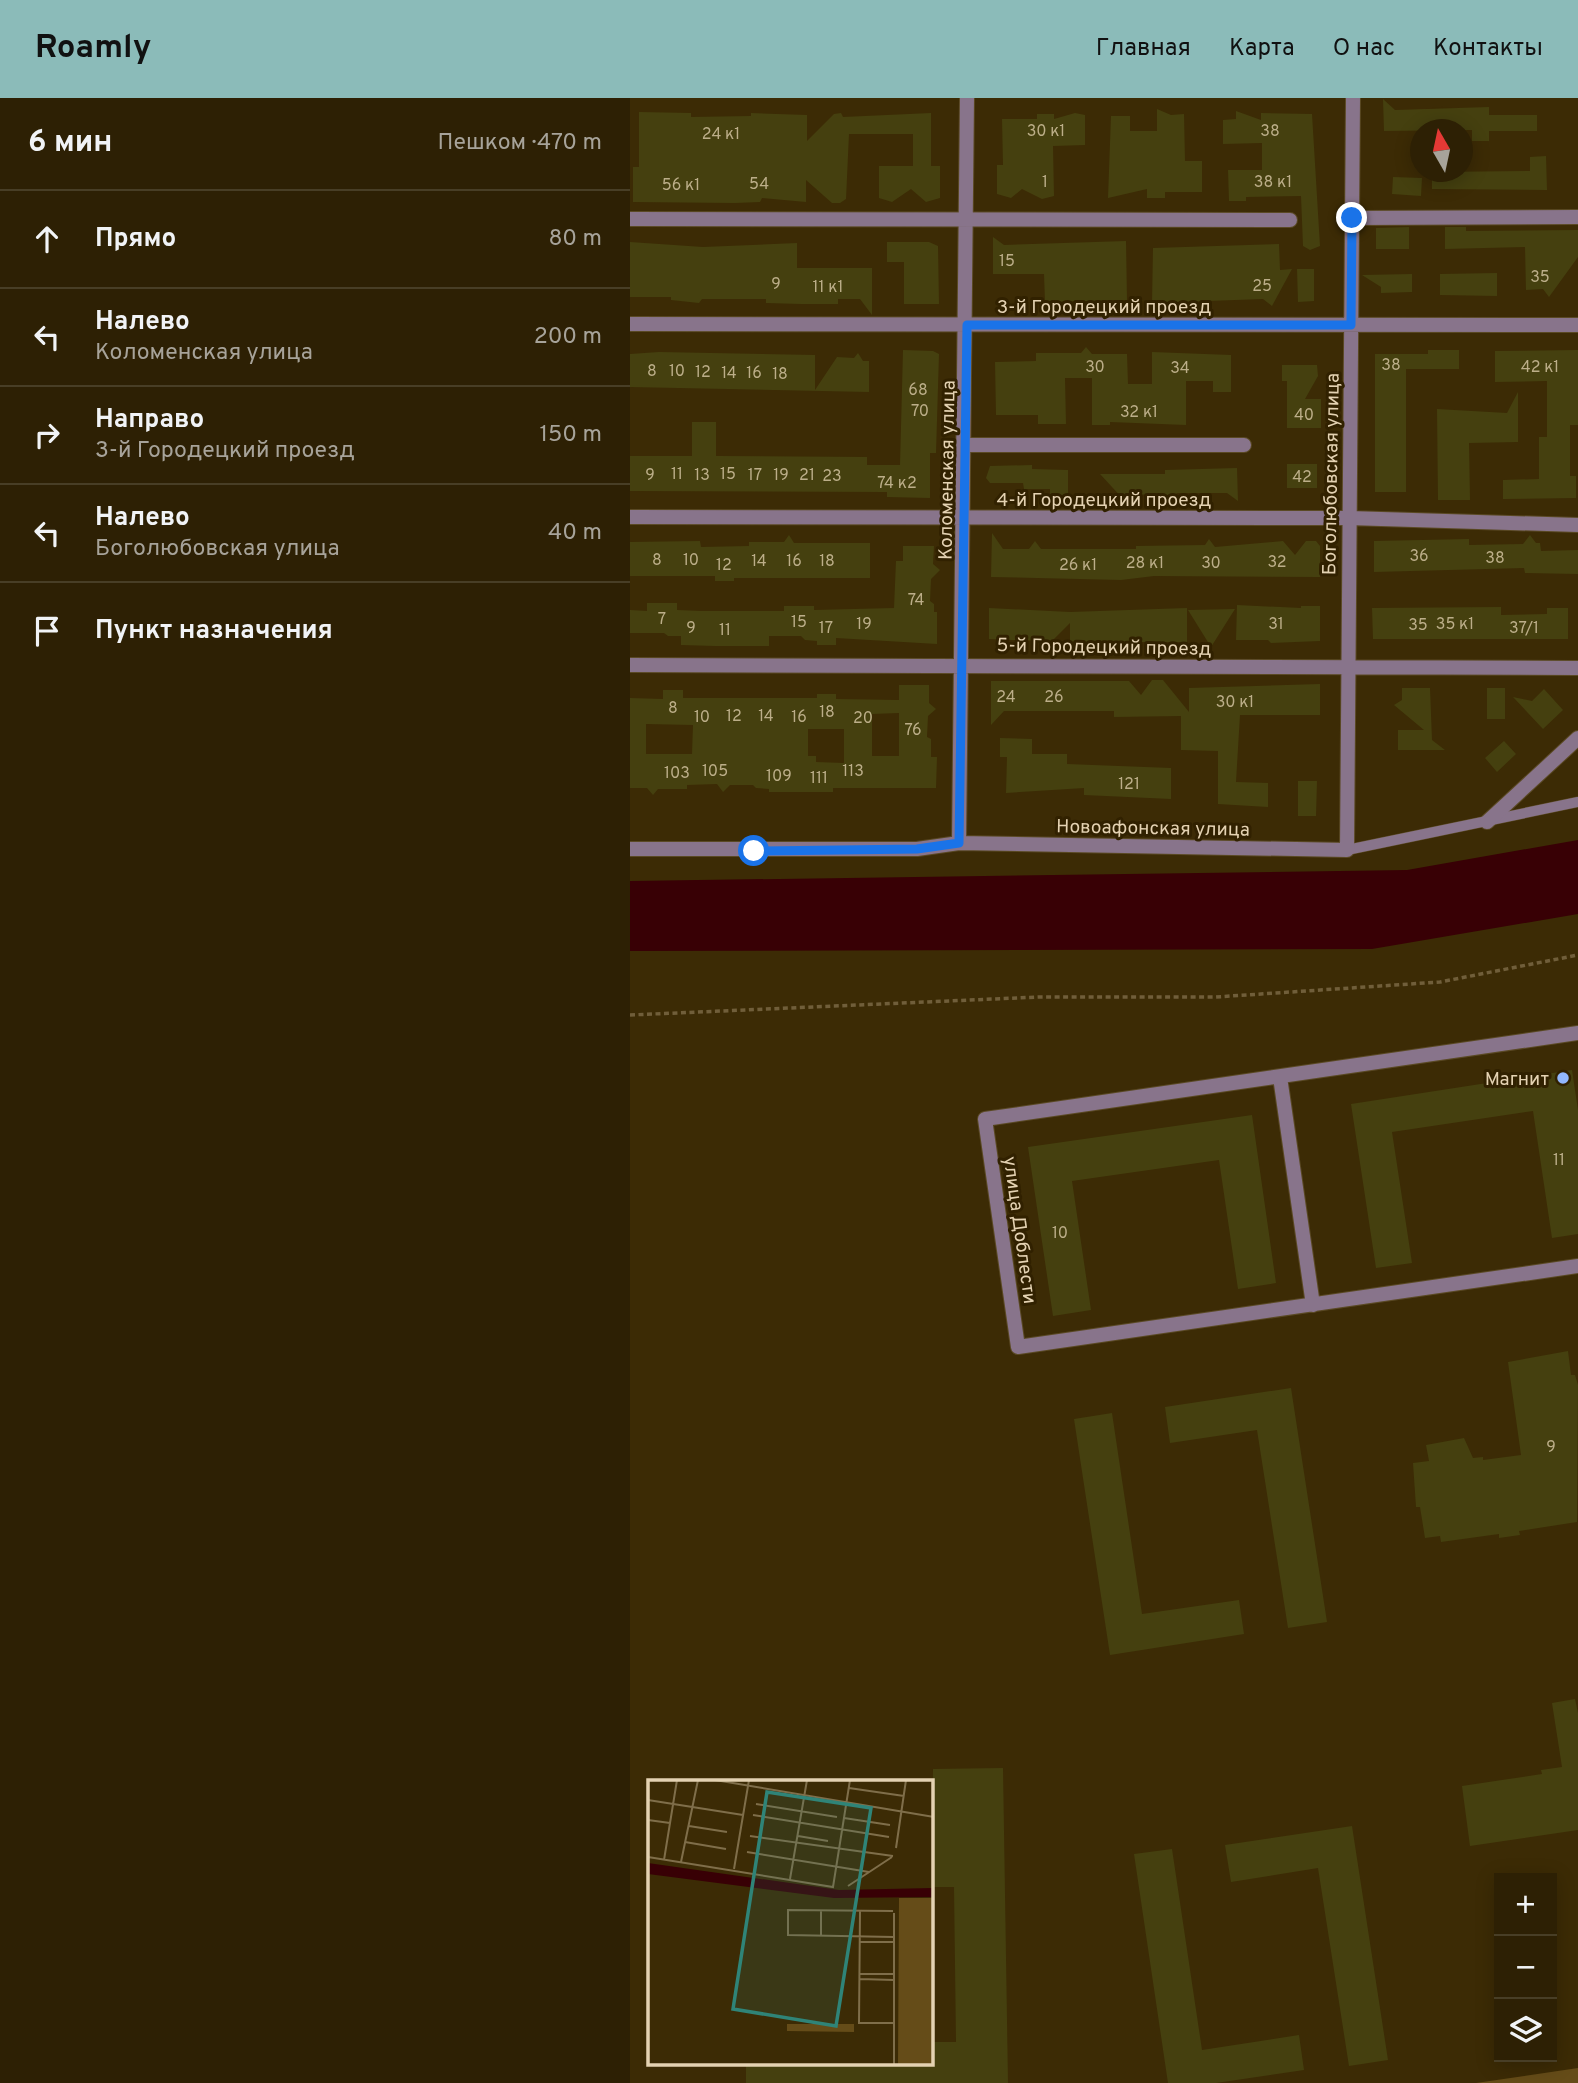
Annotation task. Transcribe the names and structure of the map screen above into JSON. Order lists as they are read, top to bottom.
{
  "streets": {
    "street": [
      "3-й Городецкий проезд",
      "Коломенская улица",
      "Боголюбовская улица",
      "4-й Городецкий проезд",
      "5-й Городецкий проезд",
      "Новоафонская улица",
      "улица Доблести"
    ]
  },
  "crossings": [
    ["3-й Городецкий проезд", "Коломенская улица"],
    ["3-й Городецкий проезд", "Боголюбовская улица"],
    ["Коломенская улица", "4-й Городецкий проезд"],
    ["Коломенская улица", "5-й Городецкий проезд"],
    ["Коломенская улица", "Новоафонская улица"],
    ["Боголюбовская улица", "4-й Городецкий проезд"],
    ["Боголюбовская улица", "5-й Городецкий проезд"],
    ["Боголюбовская улица", "Новоафонская улица"]
  ],
  "places": ["Магнит"],
  "house_numbers": [
    "30 к1",
    "38",
    "24 к1",
    "1",
    "38 к1",
    "54",
    "56 к1",
    "15",
    "35",
    "9",
    "25",
    "11 к1",
    "38",
    "30",
    "42 к1",
    "34",
    "8",
    "10",
    "12",
    "14",
    "16",
    "18",
    "68",
    "70",
    "32 к1",
    "40",
    "11",
    "15",
    "9",
    "13",
    "17",
    "19",
    "21",
    "23",
    "42",
    "74 к2",
    "36",
    "38",
    "8",
    "10",
    "14",
    "16",
    "18",
    "32",
    "28 к1",
    "30",
    "12",
    "26 к1",
    "74",
    "7",
    "15",
    "19",
    "31",
    "35 к1",
    "35",
    "9",
    "17",
    "37/1",
    "11",
    "24",
    "26",
    "30 к1",
    "8",
    "18",
    "12",
    "14",
    "10",
    "16",
    "20",
    "76",
    "105",
    "113",
    "103",
    "109",
    "111",
    "121",
    "11",
    "10",
    "9"
  ],
  "north": "top",
  "page": {
    "header": "Roamly",
    "nav": [
      "Главная",
      "Карта",
      "О нас",
      "Контакты"
    ],
    "heading": ["6 мин", "Пешком · 470 m"],
    "list": [
      ["Прямо", "80 m"],
      ["Налево", "Коломенская улица", "200 m"],
      ["Направо", "3-й Городецкий проезд", "150 m"],
      ["Налево", "Боголюбовская улица", "40 m"],
      "Пункт назначения"
    ],
    "map_buttons": ["+", "−"]
  }
}
